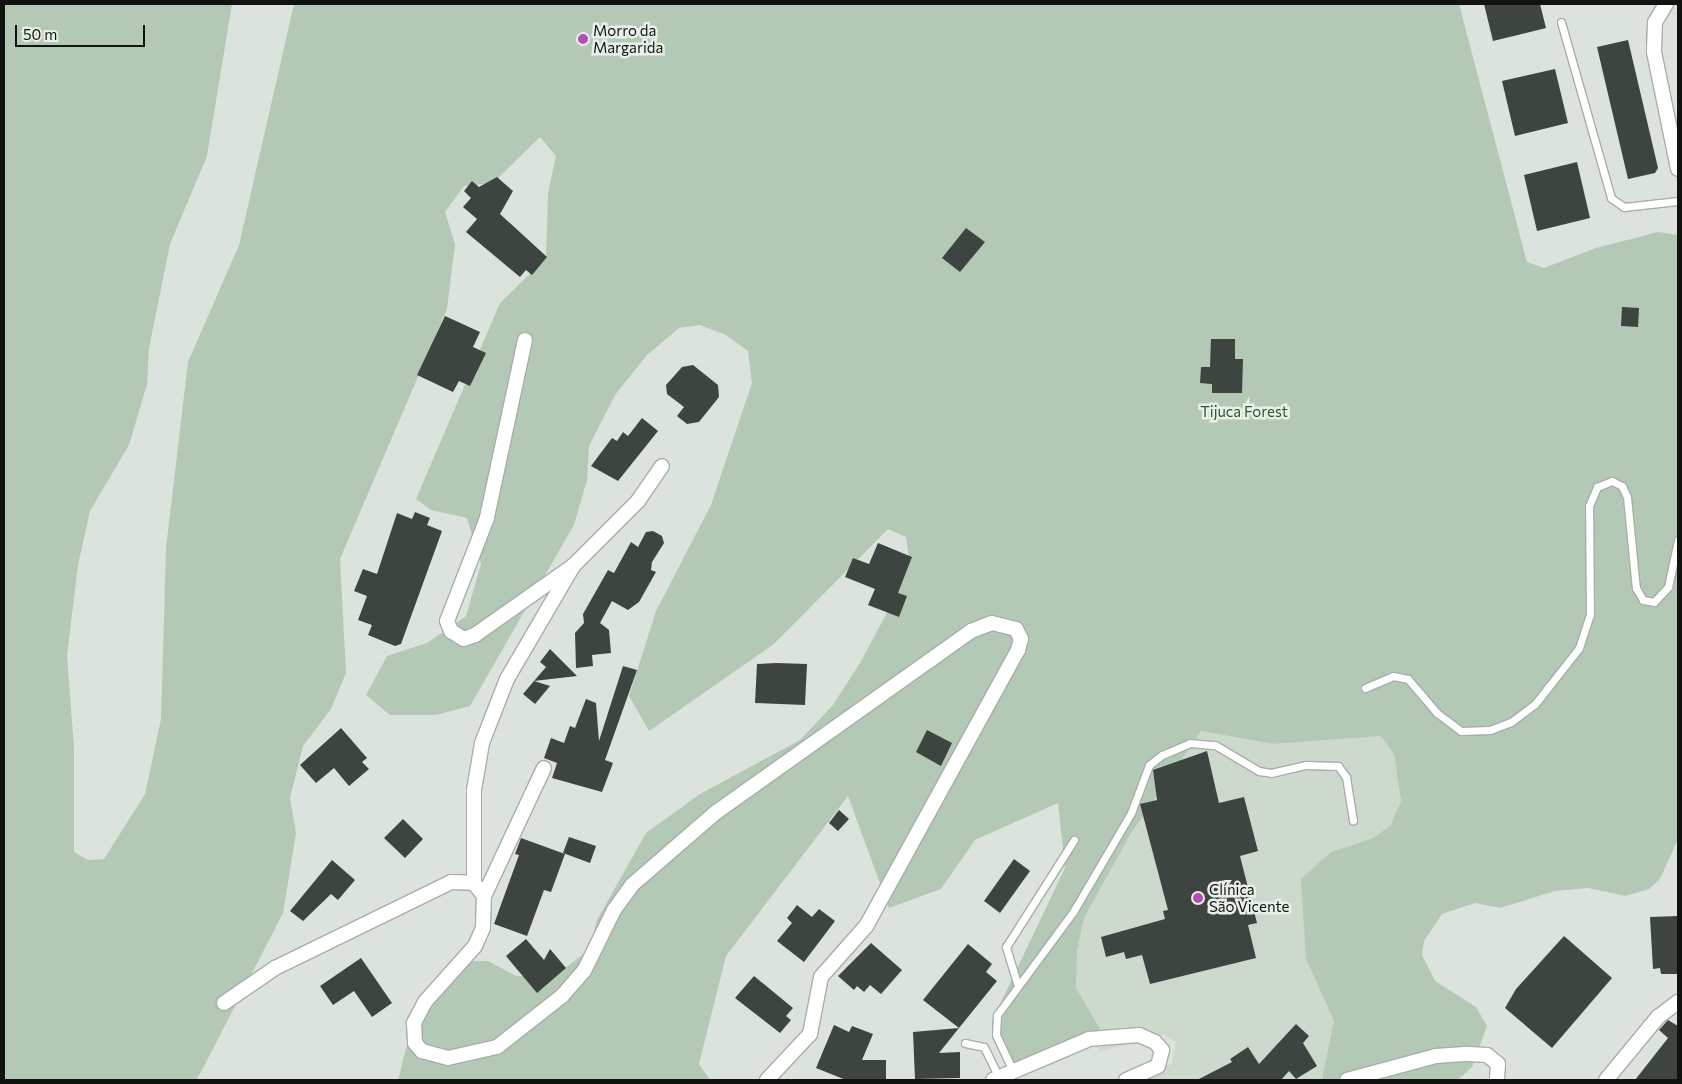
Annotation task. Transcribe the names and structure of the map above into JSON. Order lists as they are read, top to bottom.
{
  "parks": ["Tijuca Forest"],
  "places": ["Morro da Margarida", "Clínica São Vicente"],
  "scale_bar": "50 m"
}
